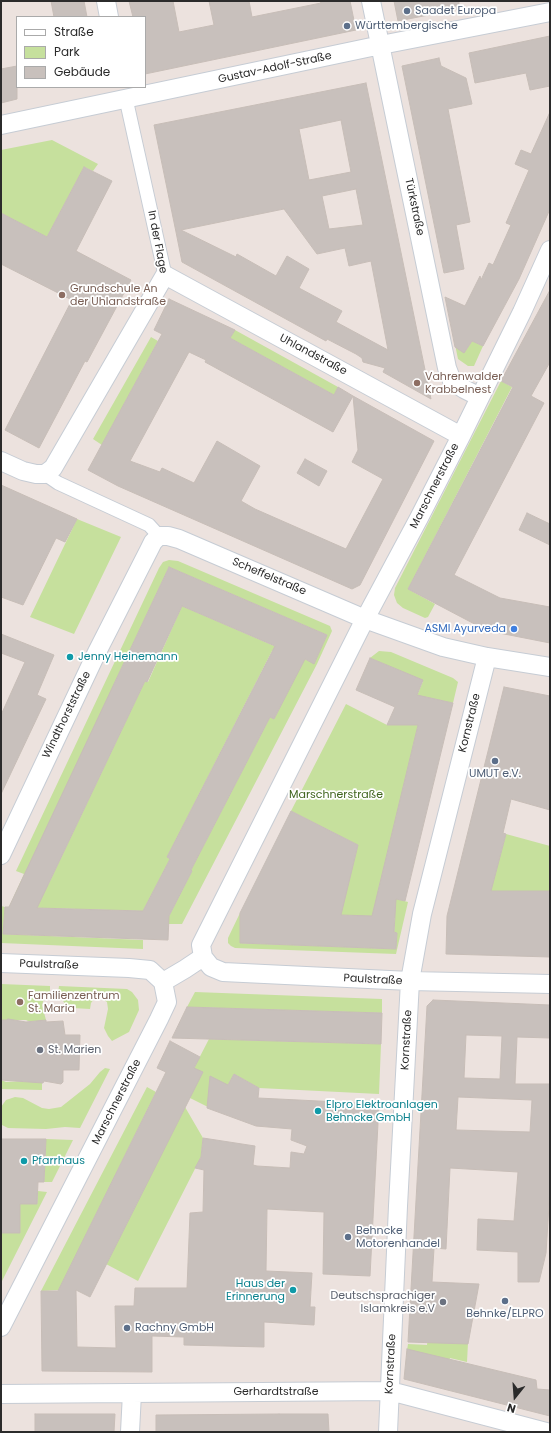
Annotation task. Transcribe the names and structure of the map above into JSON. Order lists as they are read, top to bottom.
{
  "streets": {
    "street": [
      "Gustav-Adolf-Straße",
      "Türkstraße",
      "In der Flage",
      "Uhlandstraße",
      "Marschnerstraße",
      "Scheffelstraße",
      "Windthorststraße",
      "Kornstraße",
      "Paulstraße",
      "Gerhardtstraße"
    ]
  },
  "crossings": [
    ["Gustav-Adolf-Straße", "Türkstraße"],
    ["Gustav-Adolf-Straße", "In der Flage"],
    ["Türkstraße", "Marschnerstraße"],
    ["In der Flage", "Uhlandstraße"],
    ["Uhlandstraße", "Marschnerstraße"],
    ["Marschnerstraße", "Scheffelstraße"],
    ["Marschnerstraße", "Paulstraße"],
    ["Scheffelstraße", "Windthorststraße"],
    ["Scheffelstraße", "Kornstraße"],
    ["Kornstraße", "Paulstraße"],
    ["Kornstraße", "Gerhardtstraße"]
  ],
  "parks": ["Marschnerstraße"],
  "places": [
    "Saadet Europa",
    "Württembergische",
    "Grundschule An der Uhlandstraße",
    "Vahrenwalder Krabbelnest",
    "ASMI Ayurveda",
    "Jenny Heinemann",
    "UMUT e.V.",
    "Familienzentrum St. Maria",
    "St. Marien",
    "Elpro Elektroanlagen Behncke GmbH",
    "Pfarrhaus",
    "Behncke Motorenhandel",
    "Haus der Erinnerung",
    "Behnke/ELPRO",
    "Deutschsprachiger Islamkreis e.V",
    "Rachny GmbH"
  ],
  "legend": ["Straße", "Park", "Gebäude"],
  "north": "bottom"
}
